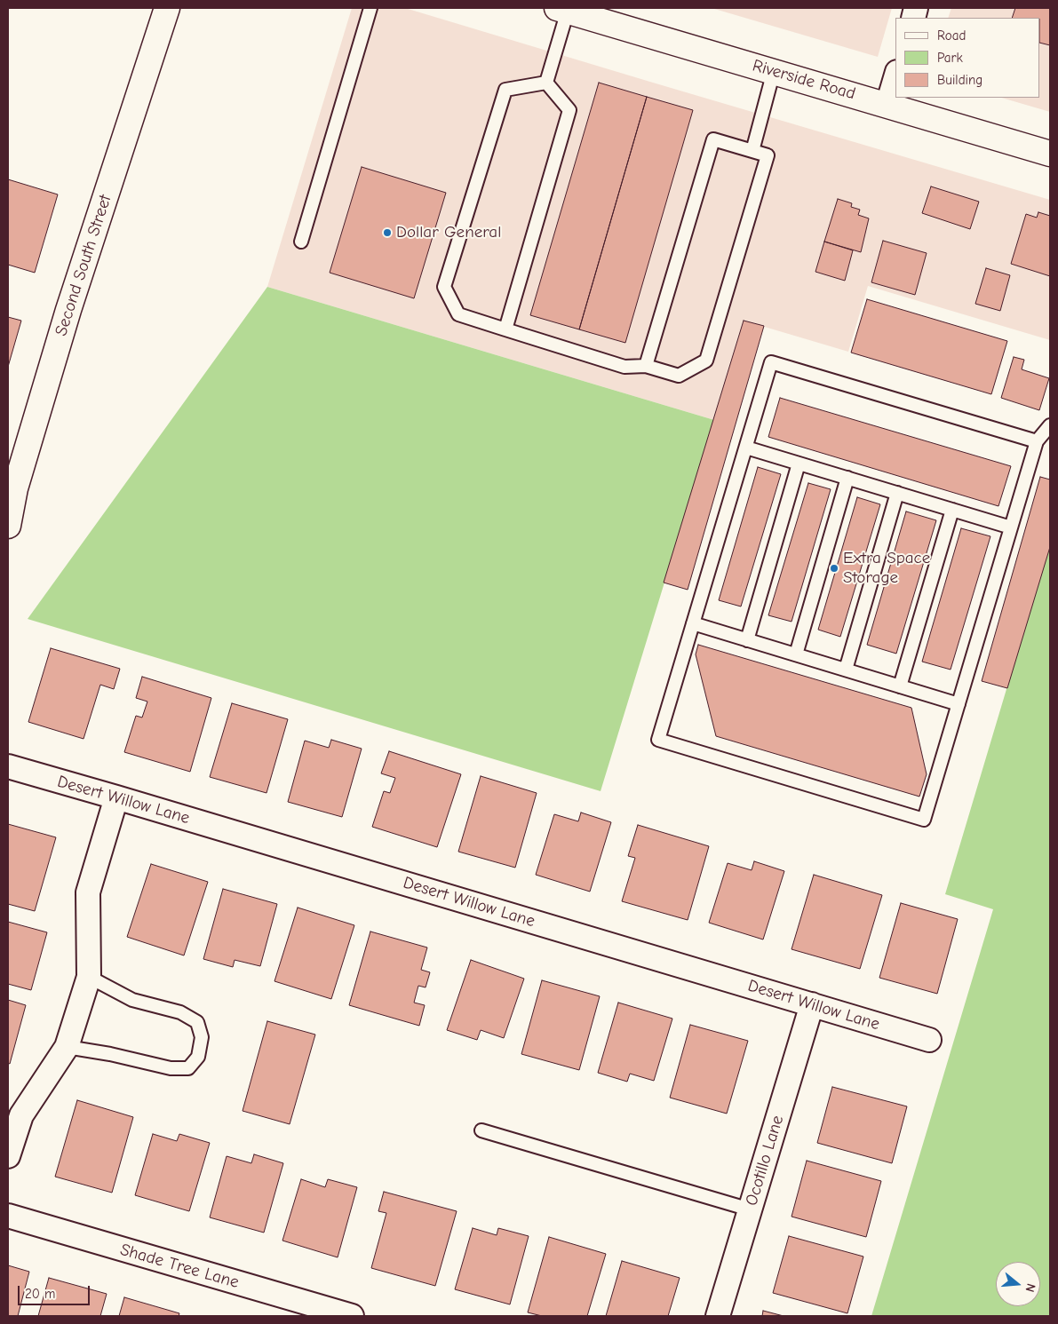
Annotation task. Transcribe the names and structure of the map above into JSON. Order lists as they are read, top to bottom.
{
  "streets": {
    "street": [
      "Riverside Road",
      "Second South Street",
      "Desert Willow Lane",
      "Ocotillo Lane",
      "Shade Tree Lane"
    ]
  },
  "crossings": [
    ["Desert Willow Lane", "Ocotillo Lane"]
  ],
  "places": ["Dollar General", "Extra Space Storage"],
  "legend": ["Road", "Park", "Building"],
  "scale_bar": "20 m",
  "north": "right"
}
